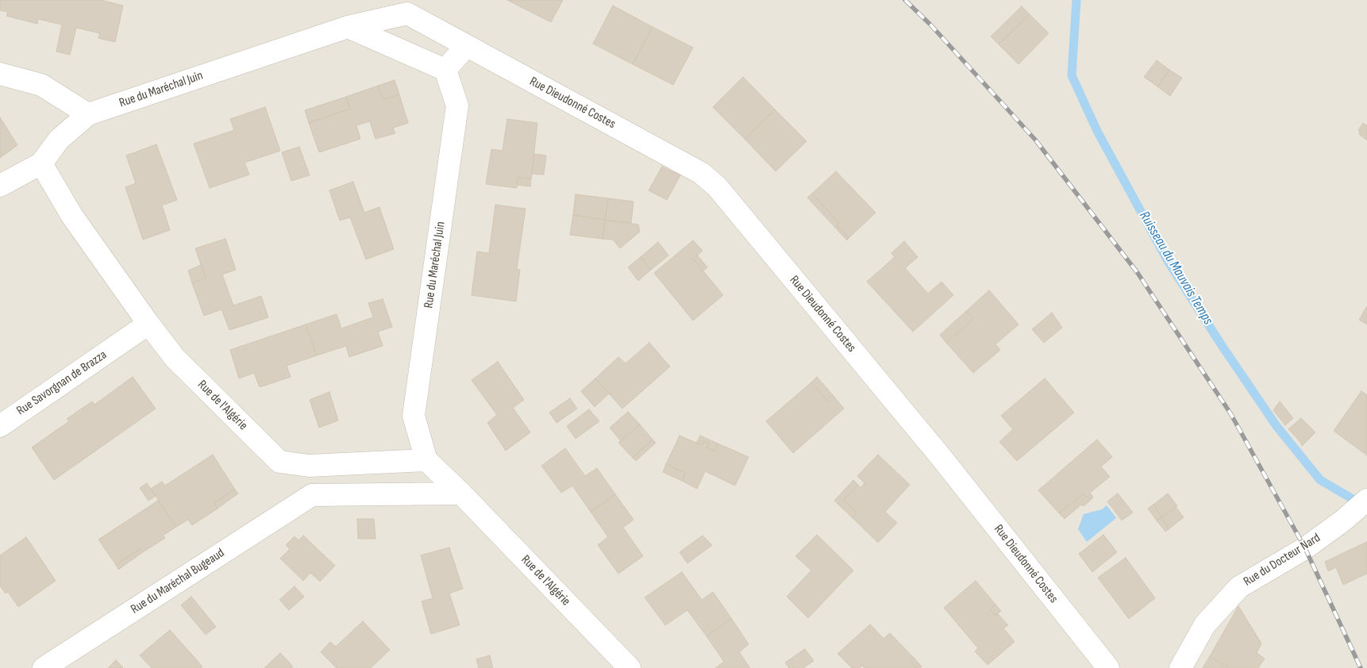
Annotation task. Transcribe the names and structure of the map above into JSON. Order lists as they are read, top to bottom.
{
  "streets": {
    "street": [
      "Rue du Maréchal Juin",
      "Rue Dieudonné Costes",
      "Rue Savorgnan de Brazza",
      "Rue de l'Algérie",
      "Rue du Docteur Nard",
      "Rue du Maréchal Bugeaud"
    ]
  },
  "crossings": [
    ["Rue du Maréchal Juin", "Rue Dieudonné Costes"],
    ["Rue du Maréchal Juin", "Rue de l'Algérie"],
    ["Rue Savorgnan de Brazza", "Rue de l'Algérie"]
  ],
  "water": ["Ruisseau du Mauvais Temps"]
}
